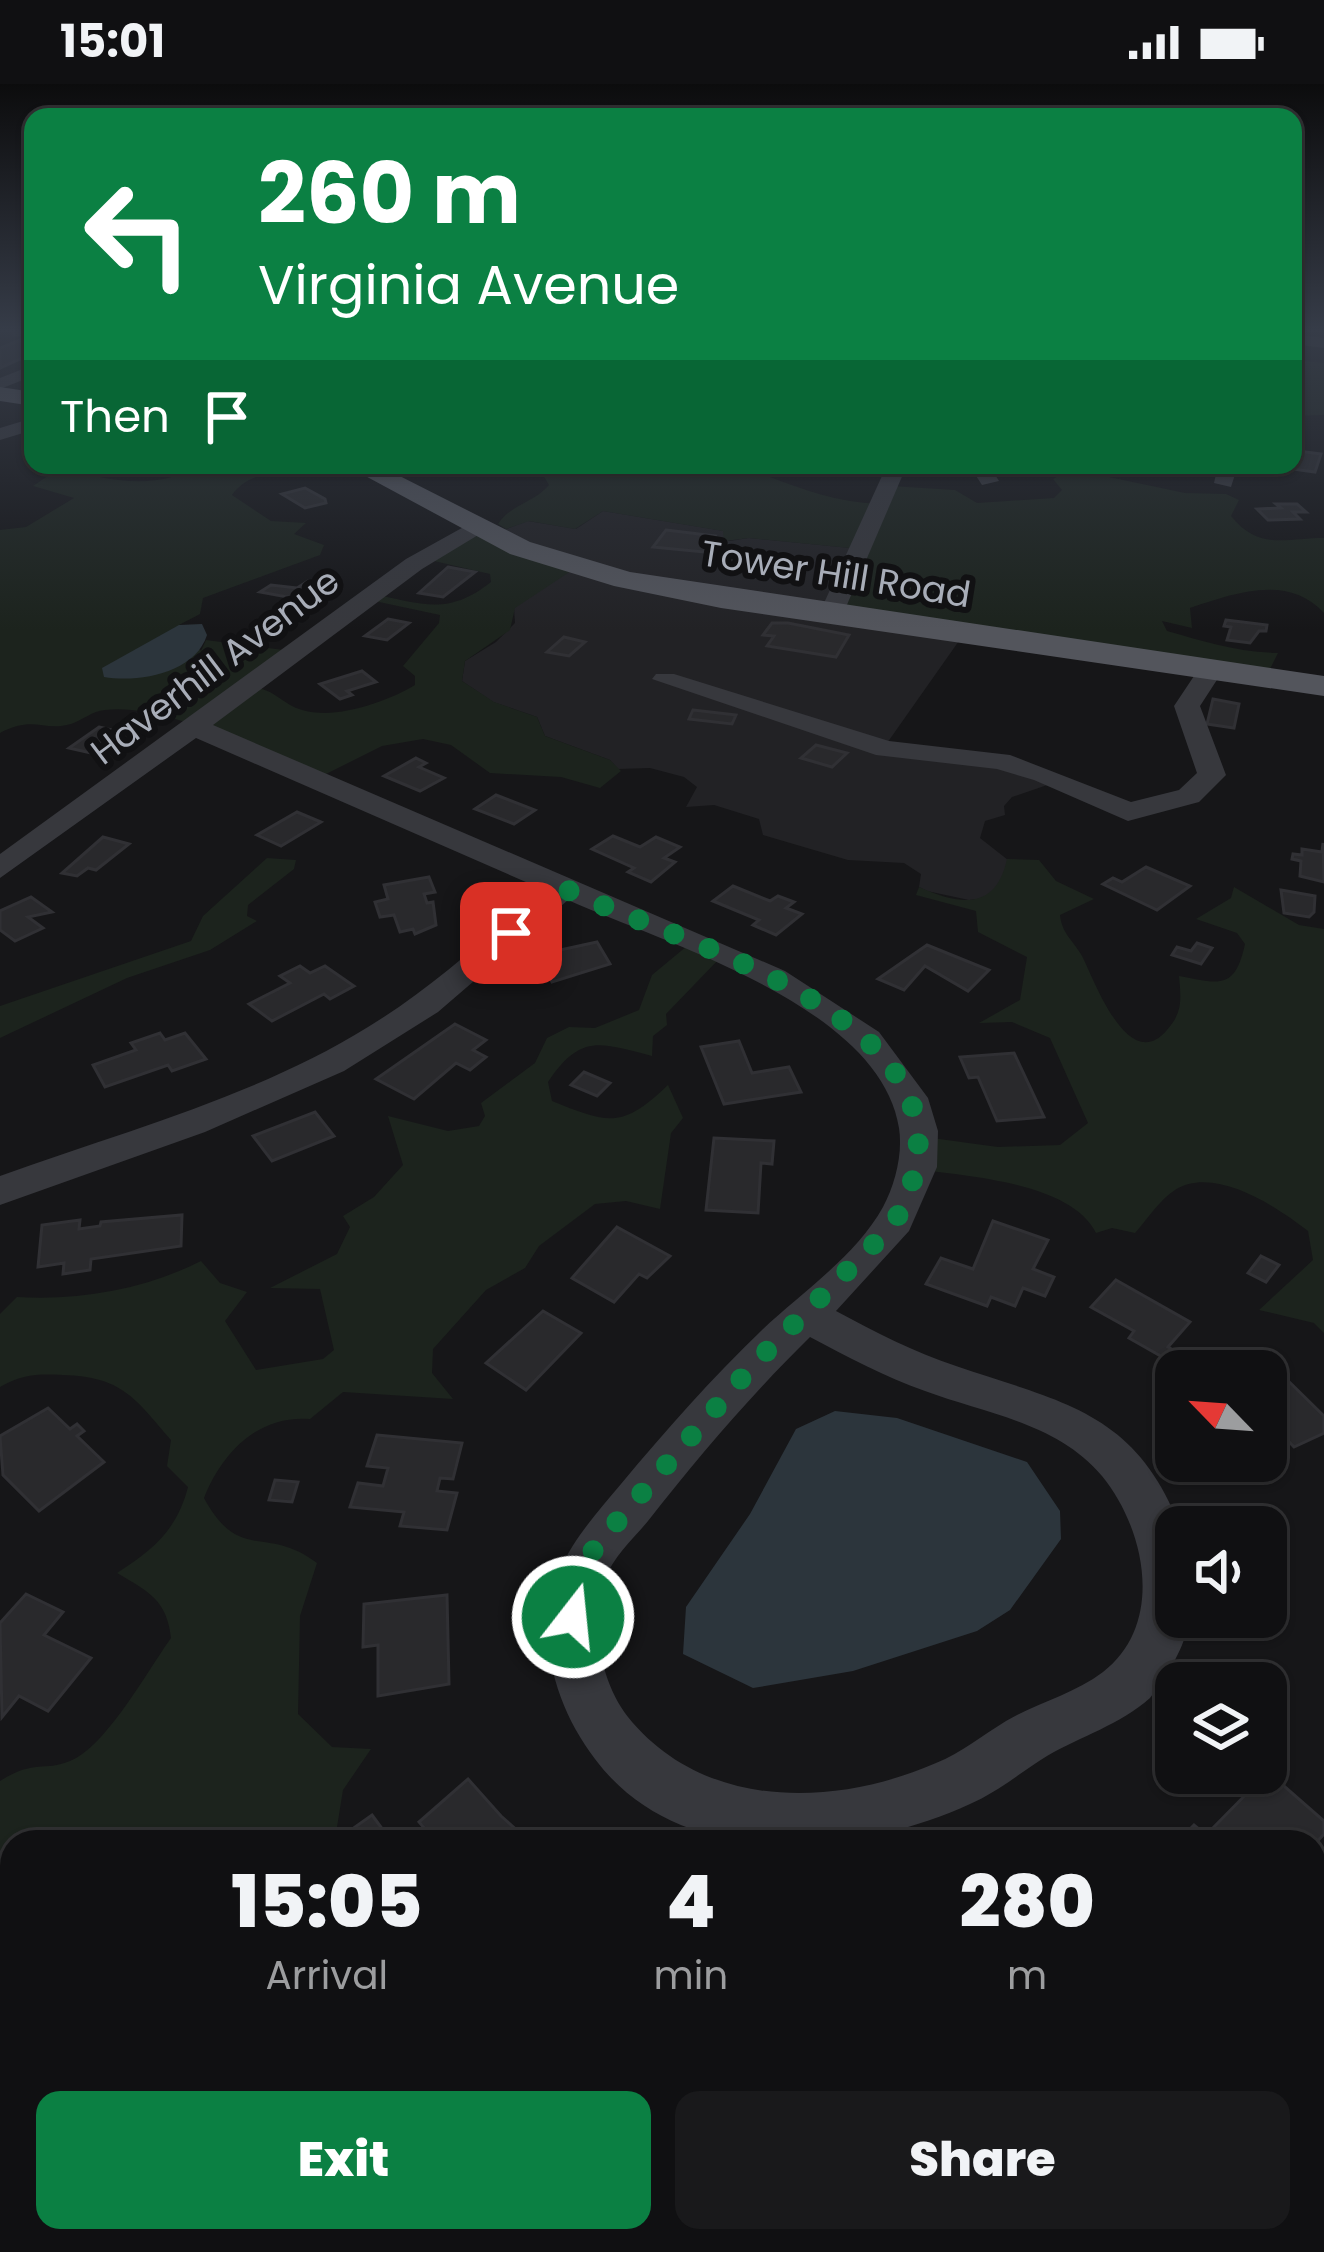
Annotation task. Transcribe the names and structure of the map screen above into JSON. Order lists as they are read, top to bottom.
{
  "streets": {
    "main road": ["Tower Hill Road"],
    "street": ["Haverhill Avenue"]
  },
  "crossings": [
    ["Tower Hill Road", "Haverhill Avenue"]
  ],
  "north": "top left",
  "page": {
    "status": "15:01",
    "turn": ["260 m", "Virginia Avenue"],
    "then": "Then",
    "eta": [
      "15:05",
      "Arrival",
      "4",
      "min",
      "280",
      "m"
    ],
    "buttons": ["Exit", "Share"]
  }
}
